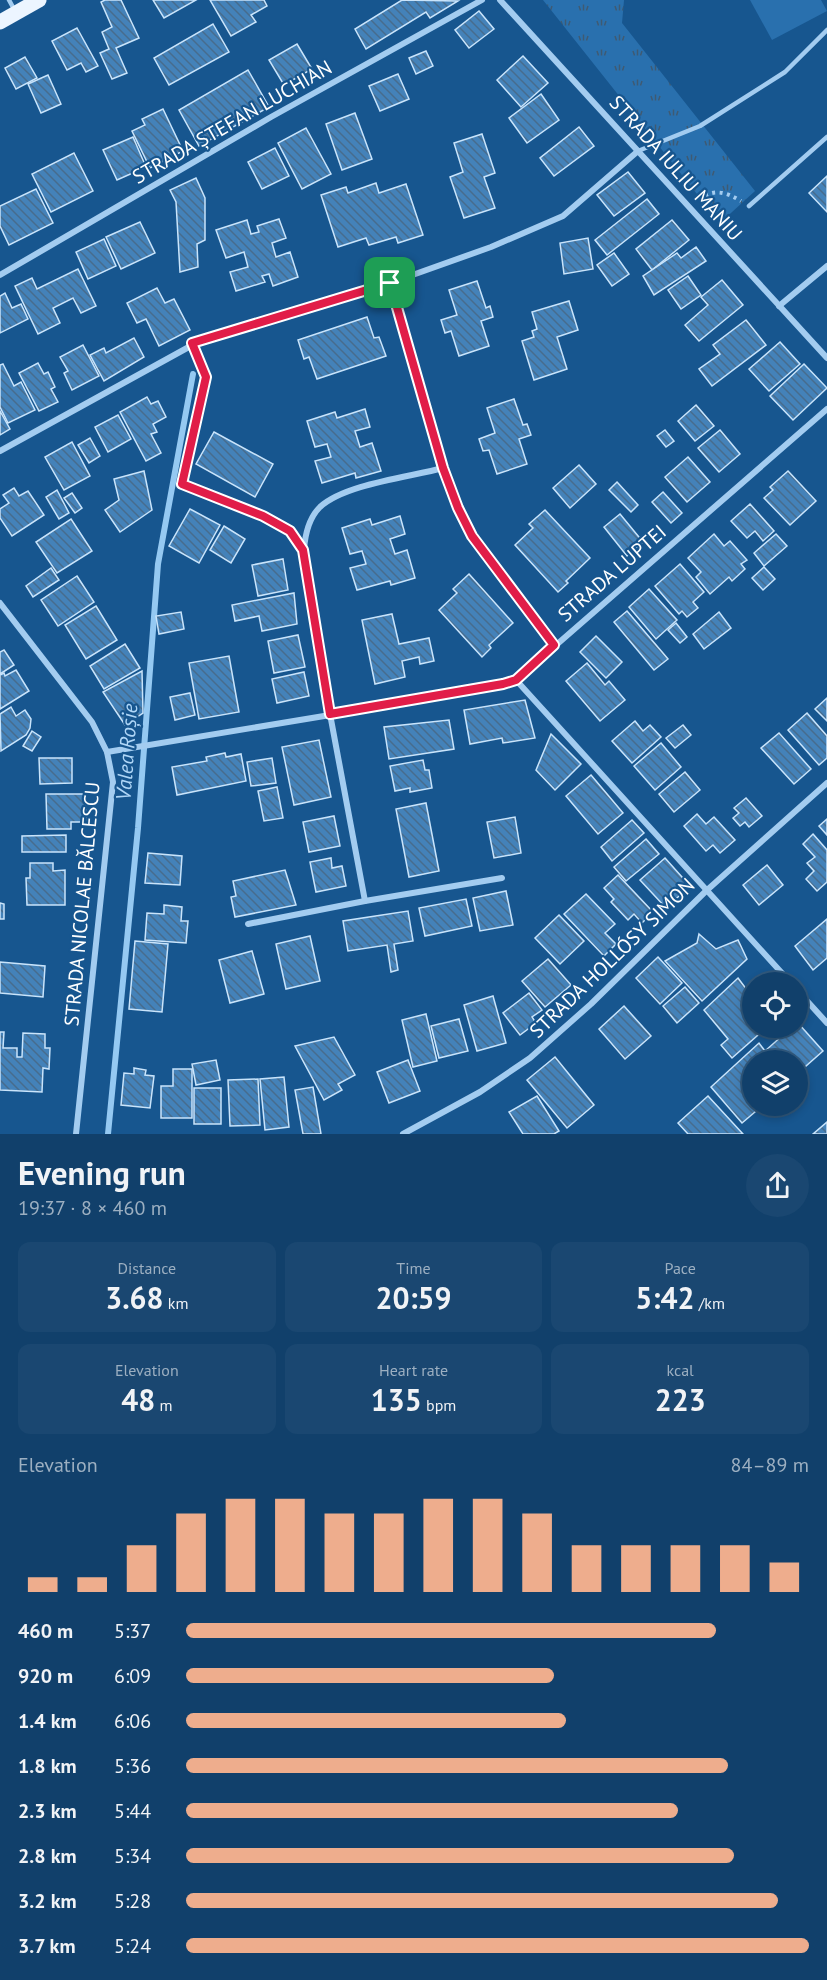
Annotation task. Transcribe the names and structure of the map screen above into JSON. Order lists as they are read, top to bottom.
{
  "streets": {
    "street": [
      "STRADA ȘTEFAN LUCHIAN",
      "STRADA IULIU MANIU",
      "STRADA LUPTEI",
      "STRADA NICOLAE BĂLCESCU",
      "STRADA HOLLÓSY SIMON"
    ]
  },
  "crossings": [
    ["STRADA LUPTEI", "STRADA NICOLAE BĂLCESCU"]
  ],
  "water": ["Valea Roșie"],
  "page": {
    "heading": ["Evening run", "19:37 · 8 × 460 m"],
    "stats": [
      ["Distance", "3.68 km"],
      ["Time", "20:59"],
      ["Pace", "5:42 /km"],
      ["Elevation", "48 m"],
      ["Heart rate", "135 bpm"],
      ["kcal", "223"]
    ],
    "chart": ["Elevation", "84–89 m"],
    "list": [
      {
        "name": "460 m",
        "note": "5:37"
      },
      {
        "name": "920 m",
        "note": "6:09"
      },
      {
        "name": "1.4 km",
        "note": "6:06"
      },
      {
        "name": "1.8 km",
        "note": "5:36"
      },
      {
        "name": "2.3 km",
        "note": "5:44"
      },
      {
        "name": "2.8 km",
        "note": "5:34"
      },
      {
        "name": "3.2 km",
        "note": "5:28"
      },
      {
        "name": "3.7 km",
        "note": "5:24"
      }
    ]
  }
}
